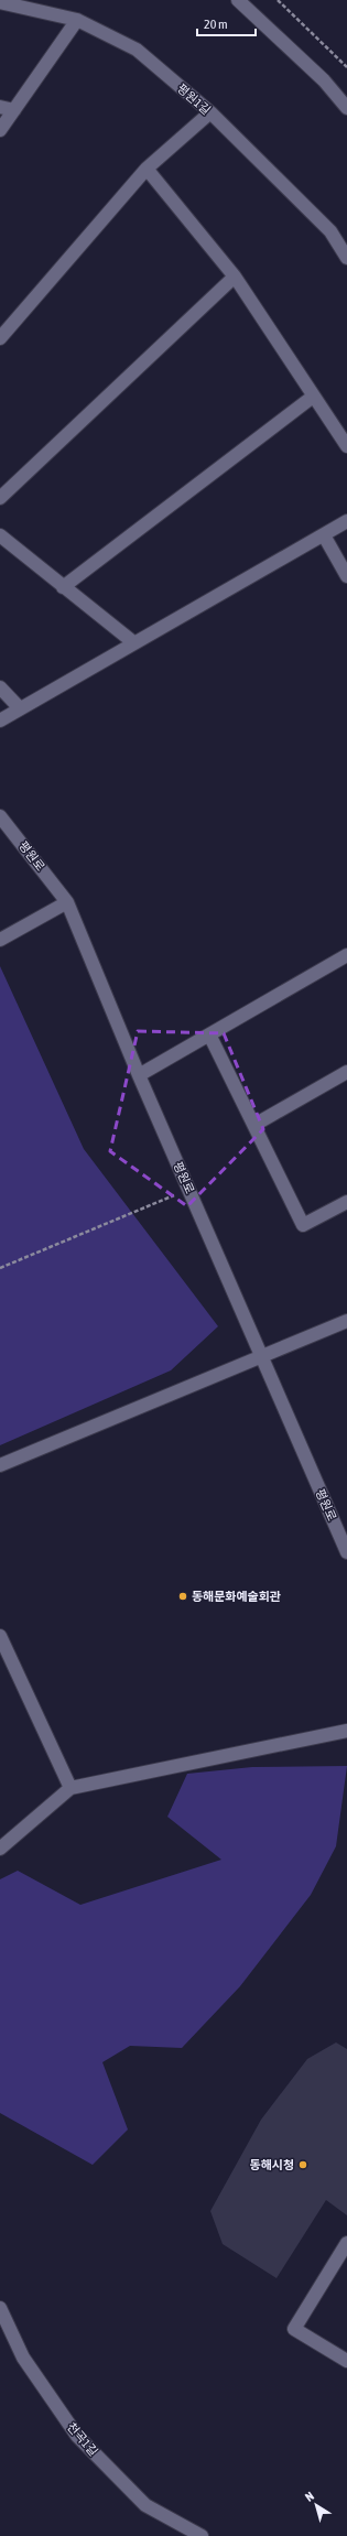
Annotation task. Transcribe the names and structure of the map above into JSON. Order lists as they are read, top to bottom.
{
  "streets": {
    "street": ["평원1길", "평원로", "천곡1길"]
  },
  "places": ["동해문화예술회관", "동해시청"],
  "scale_bar": "20 m",
  "north": "top left"
}
